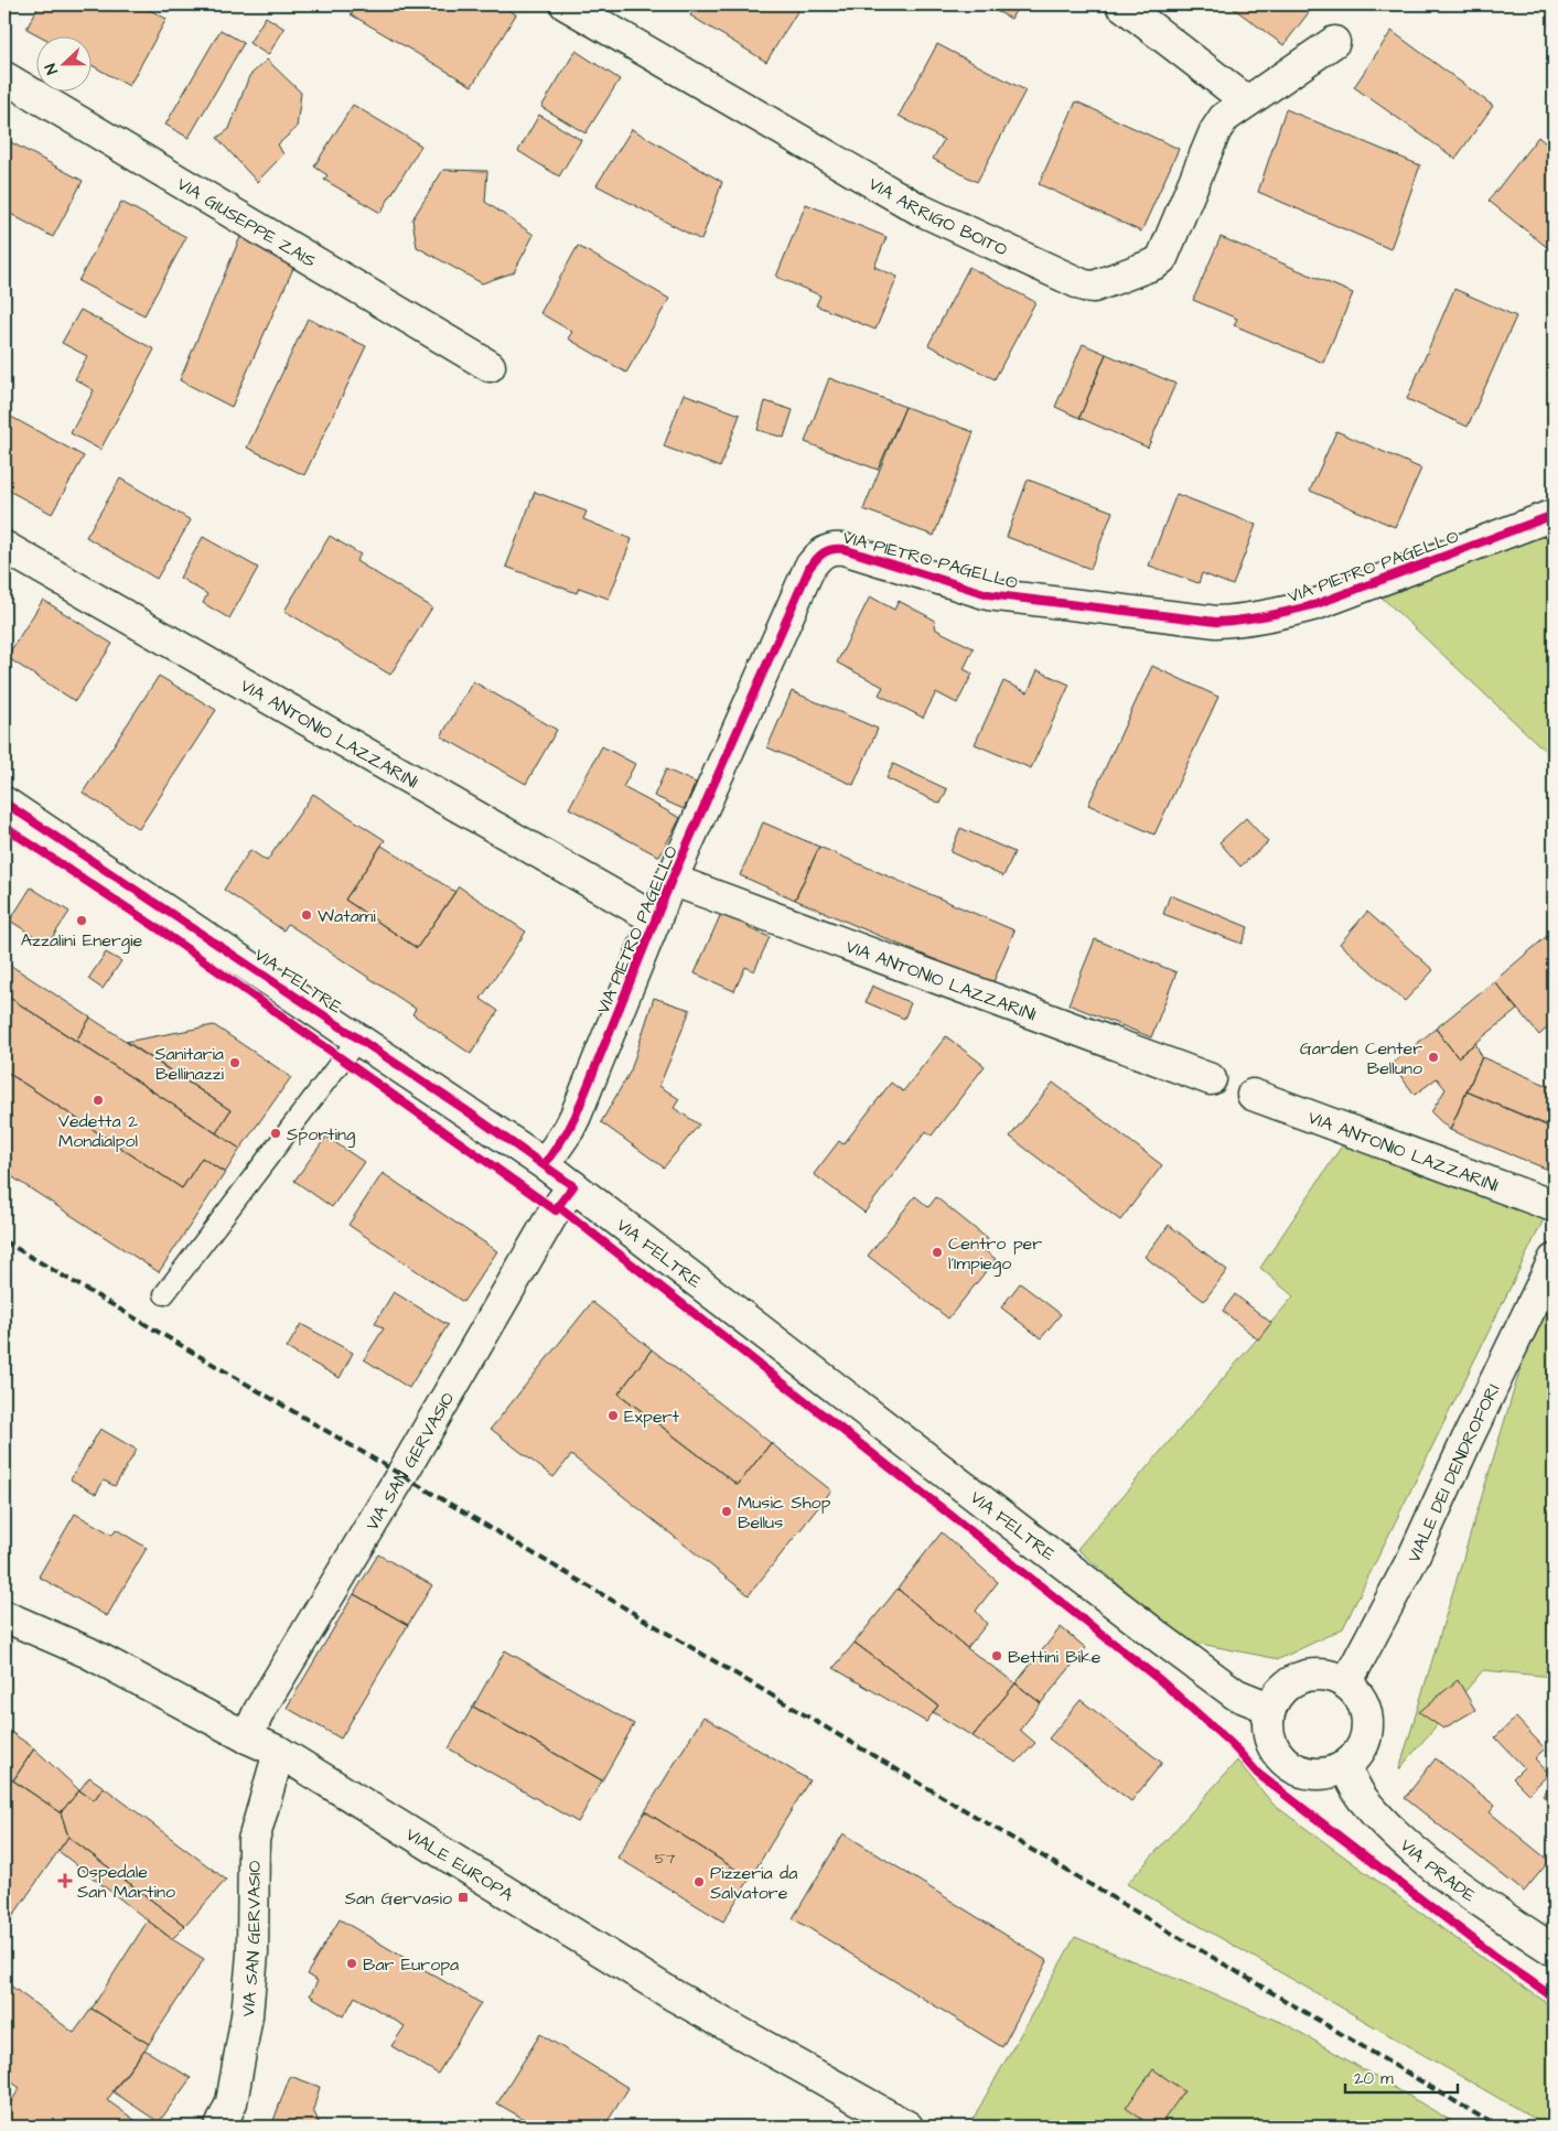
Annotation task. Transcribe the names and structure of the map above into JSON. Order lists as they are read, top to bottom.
{
  "streets": {
    "street": [
      "VIA ARRIGO BOITO",
      "VIA GIUSEPPE ZAIS",
      "VIA PIETRO PAGELLO",
      "VIA ANTONIO LAZZARINI",
      "VIA FELTRE",
      "VIA SAN GERVASIO",
      "VIALE DEI DENDROFORI",
      "VIALE EUROPA",
      "VIA PRADE"
    ]
  },
  "crossings": [
    ["VIA PIETRO PAGELLO", "VIA ANTONIO LAZZARINI"],
    ["VIA PIETRO PAGELLO", "VIA FELTRE"],
    ["VIA FELTRE", "VIA SAN GERVASIO"],
    ["VIA FELTRE", "VIALE DEI DENDROFORI"],
    ["VIA FELTRE", "VIA PRADE"],
    ["VIA SAN GERVASIO", "VIALE EUROPA"],
    ["VIALE DEI DENDROFORI", "VIA PRADE"]
  ],
  "places": {
    "other": [
      "Watami",
      "Azzalini Energie",
      "Garden Center Belluno",
      "Sanitaria Bellinazzi",
      "Vedetta 2 Mondialpol",
      "Sporting",
      "Centro per l'Impiego",
      "Expert",
      "Music Shop Bellus",
      "Bettini Bike",
      "Pizzeria da Salvatore",
      "Bar Europa"
    ],
    "health": ["Ospedale San Martino"],
    "transit": ["San Gervasio"]
  },
  "house_numbers": ["57"],
  "scale_bar": "20 m",
  "north": "left"
}
